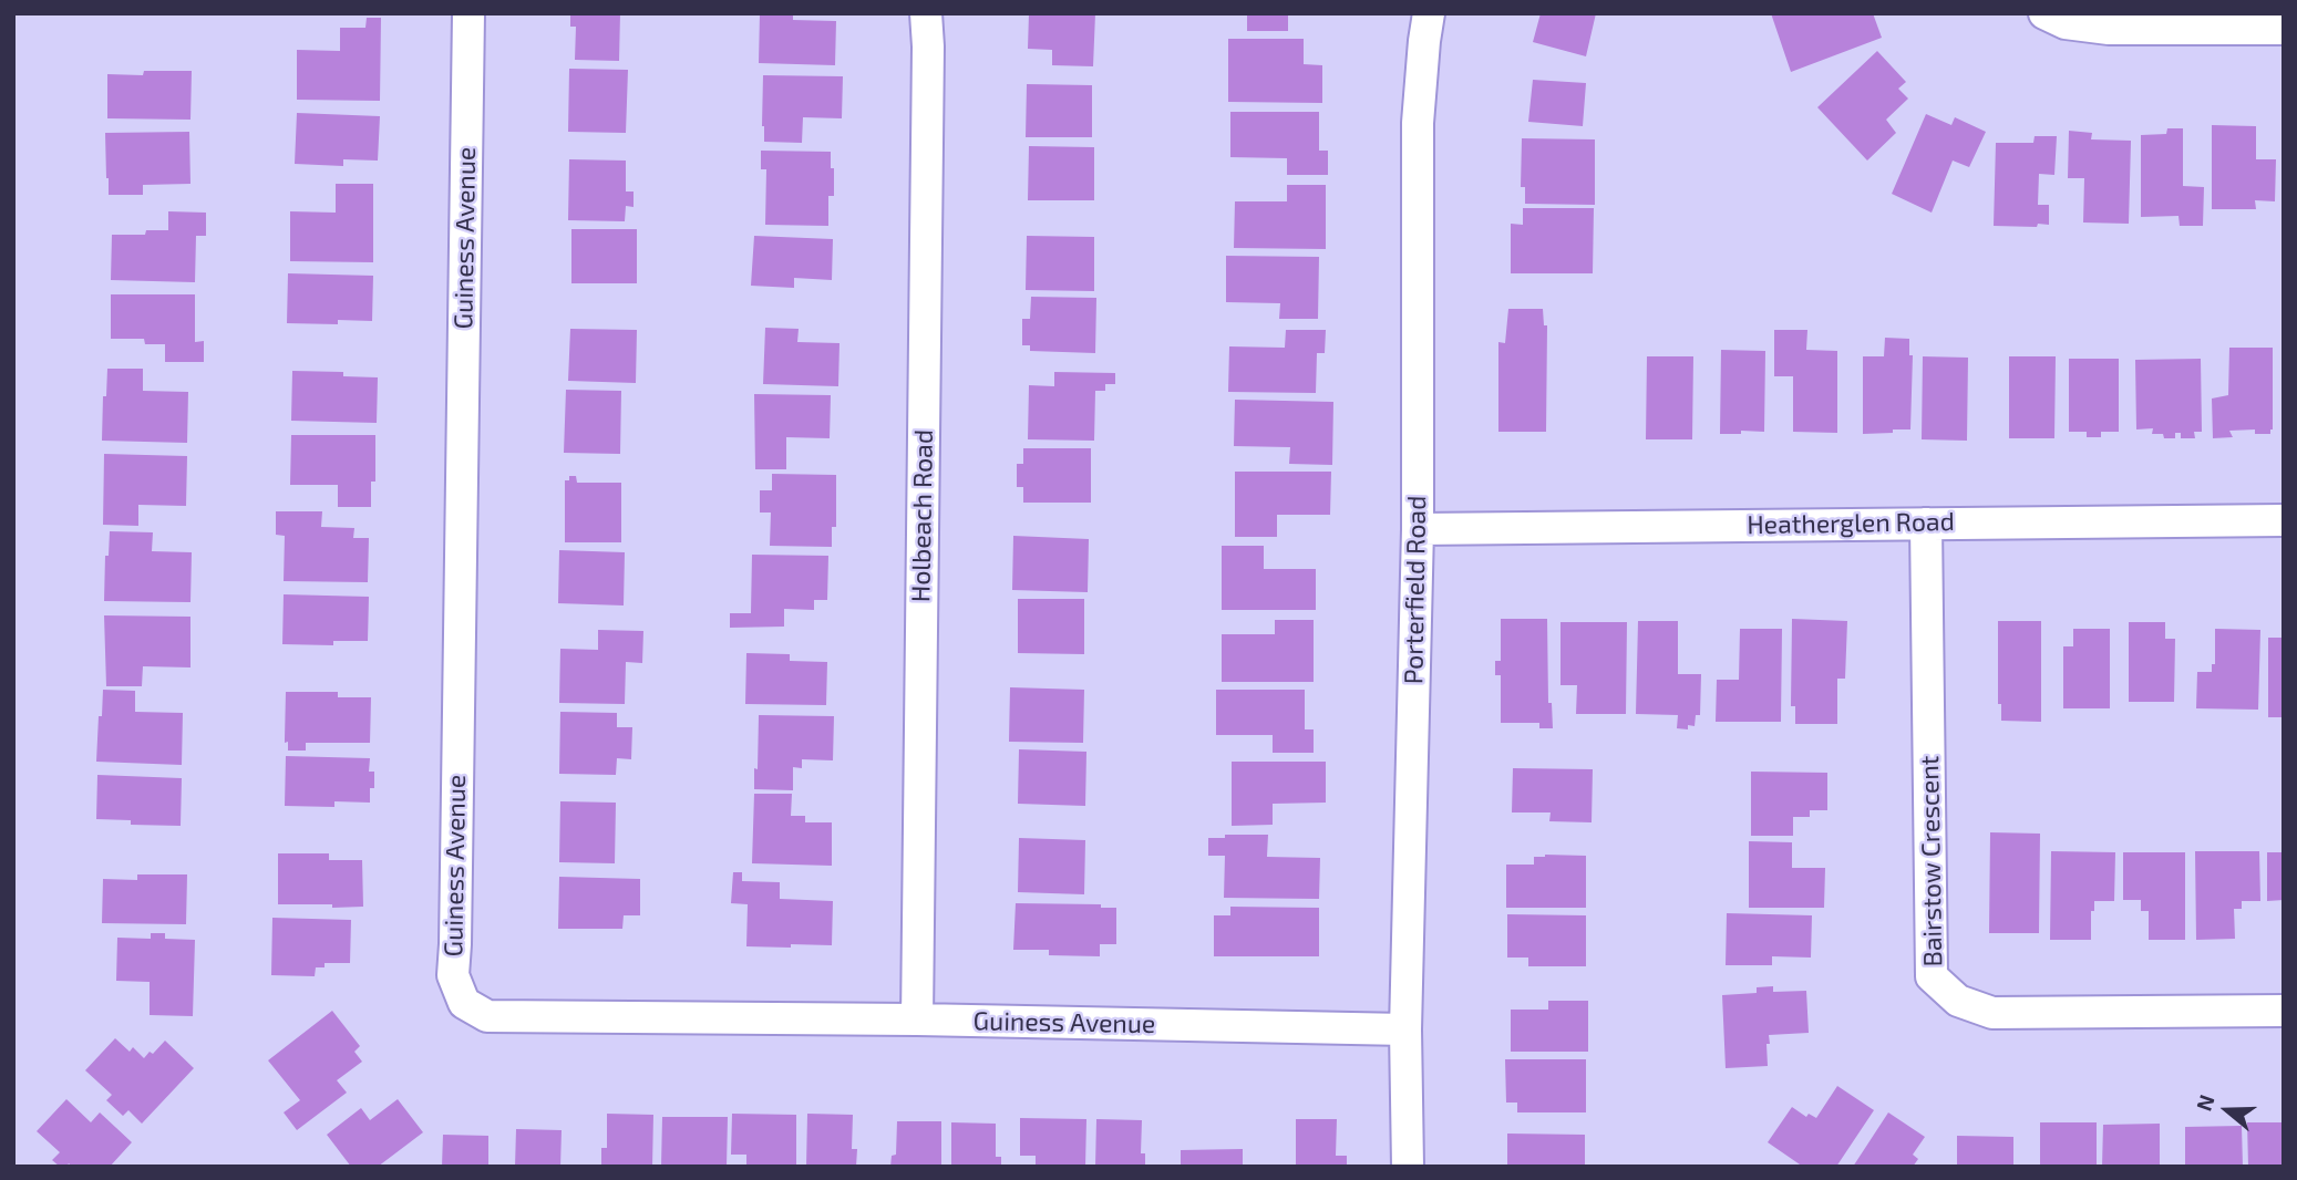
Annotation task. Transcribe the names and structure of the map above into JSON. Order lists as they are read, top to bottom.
{
  "streets": {
    "street": [
      "Guiness Avenue",
      "Holbeach Road",
      "Heatherglen Road",
      "Porterfield Road",
      "Bairstow Crescent"
    ]
  },
  "crossings": [
    ["Guiness Avenue", "Holbeach Road"],
    ["Guiness Avenue", "Porterfield Road"],
    ["Heatherglen Road", "Porterfield Road"],
    ["Heatherglen Road", "Bairstow Crescent"]
  ],
  "north": "left"
}
